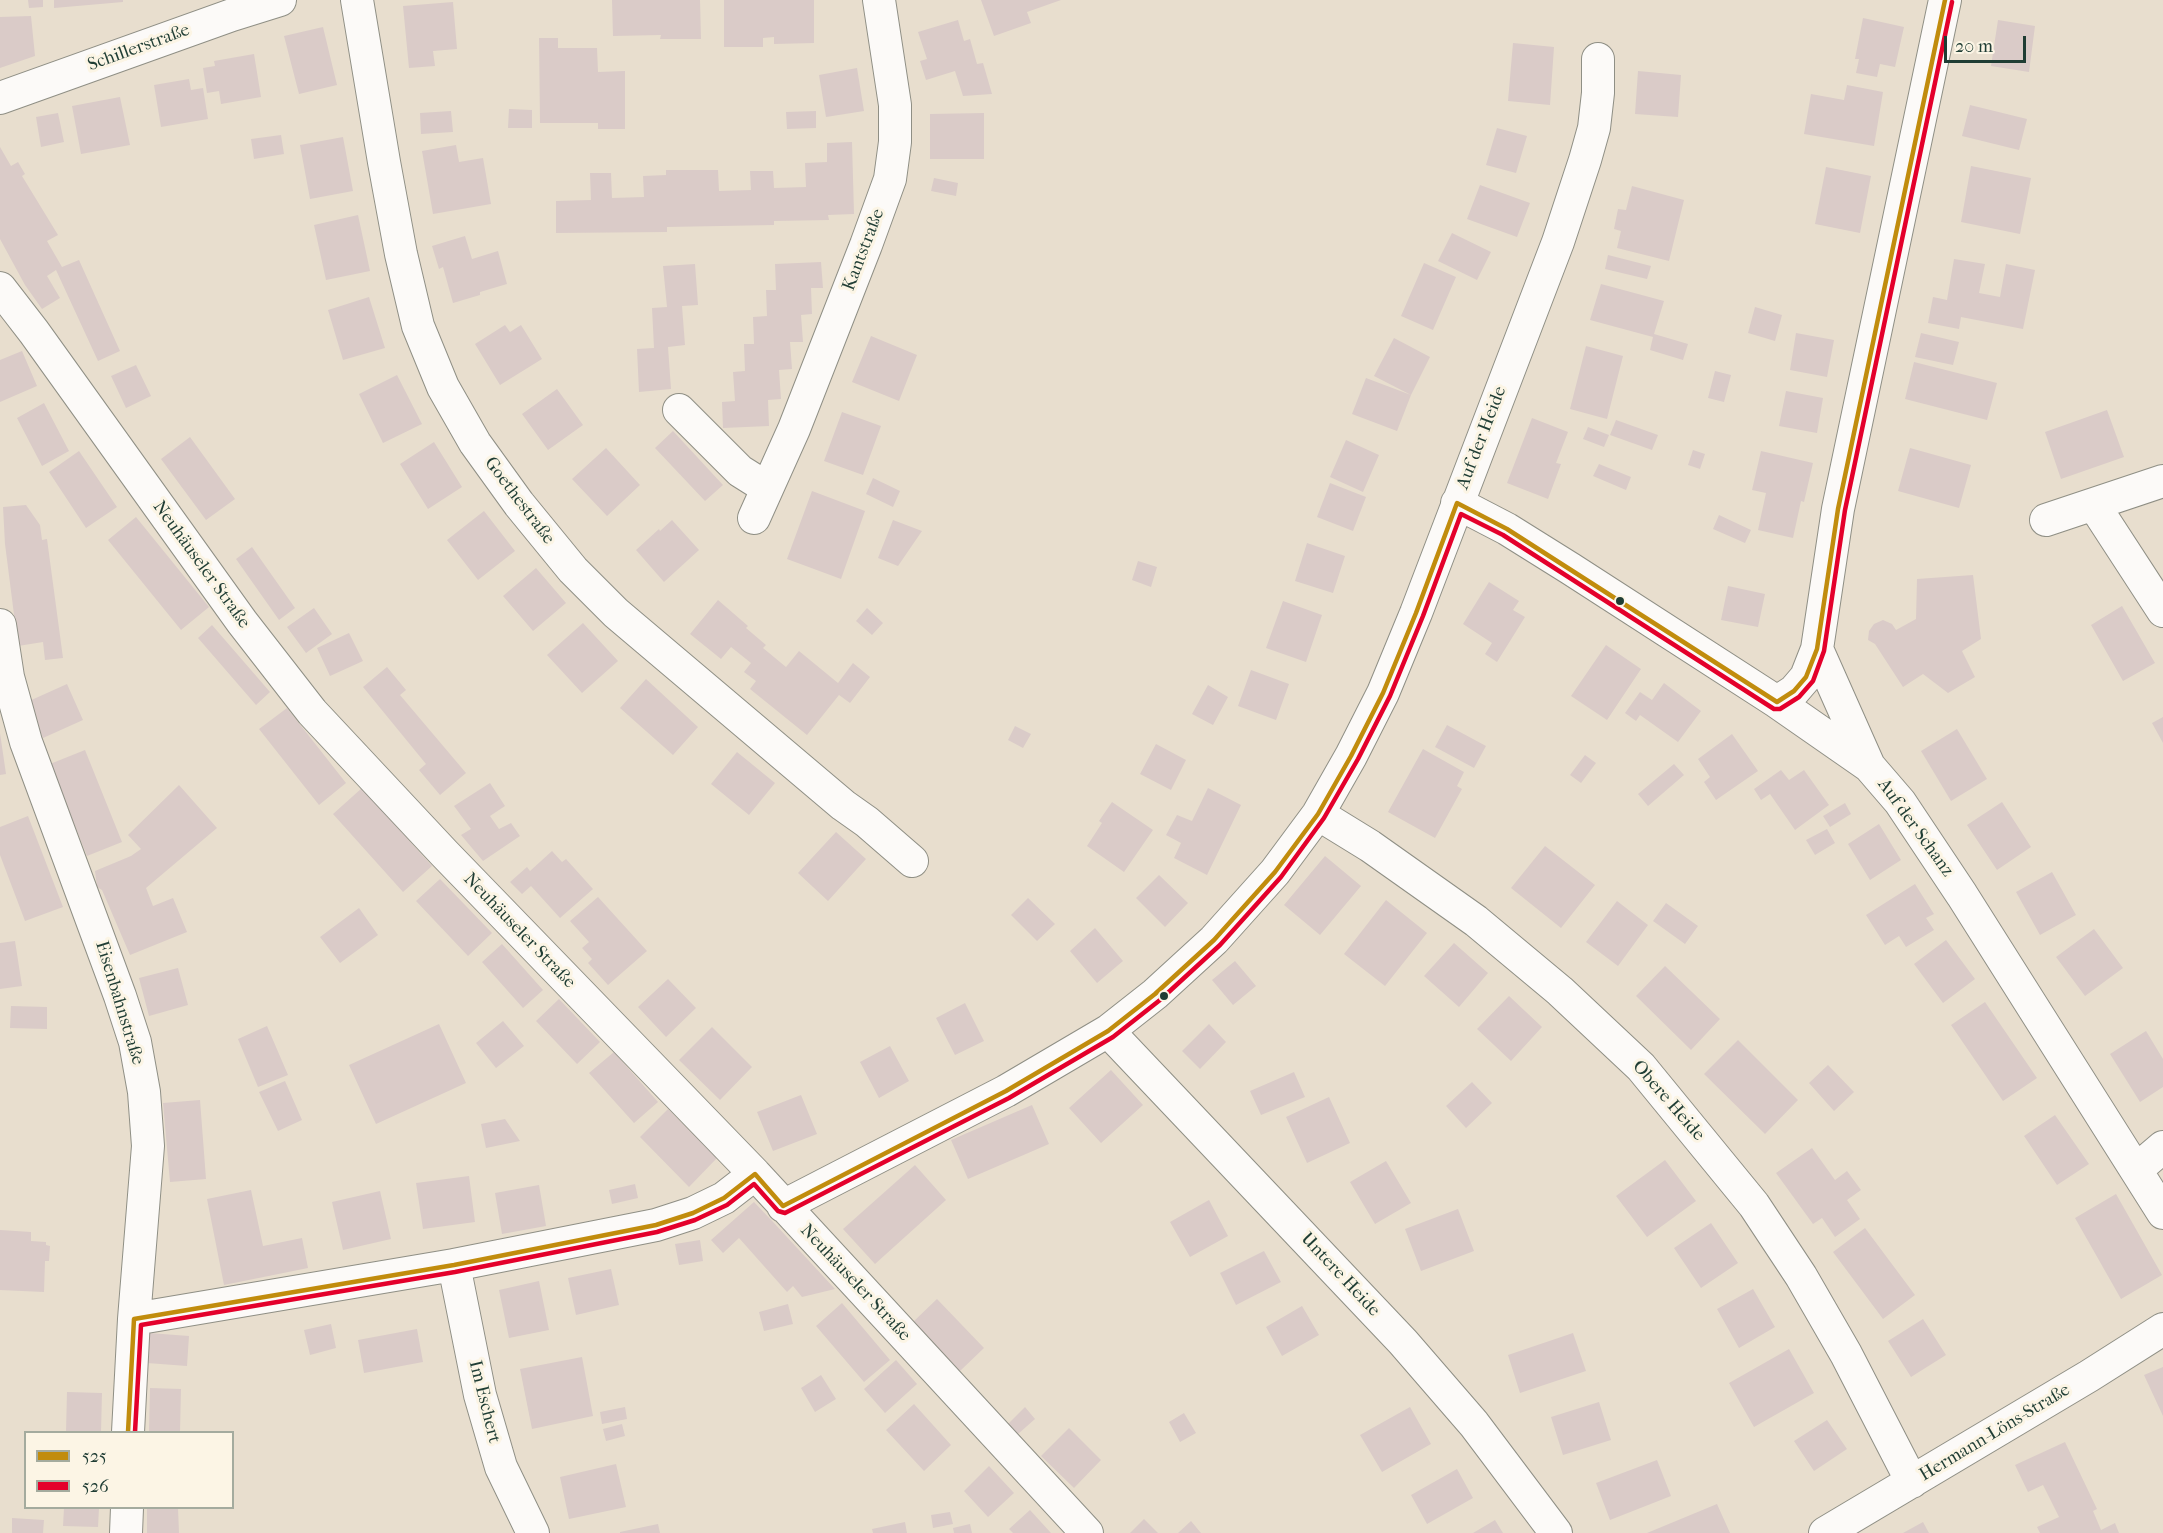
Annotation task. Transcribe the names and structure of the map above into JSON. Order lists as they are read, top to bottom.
{
  "streets": {
    "street": [
      "Schillerstraße",
      "Kantstraße",
      "Auf der Heide",
      "Goethestraße",
      "Neuhäuseler Straße",
      "Auf der Schanz",
      "Eisenbahnstraße",
      "Obere Heide",
      "Untere Heide",
      "Im Eschert",
      "Hermann-Löns-Straße"
    ]
  },
  "crossings": [
    ["Auf der Heide", "Neuhäuseler Straße"],
    ["Auf der Heide", "Auf der Schanz"],
    ["Auf der Heide", "Obere Heide"],
    ["Auf der Heide", "Untere Heide"],
    ["Obere Heide", "Hermann-Löns-Straße"]
  ],
  "lines": ["transit line 525", "transit line 526"],
  "legend": ["525", "526"],
  "scale_bar": "20 m"
}
